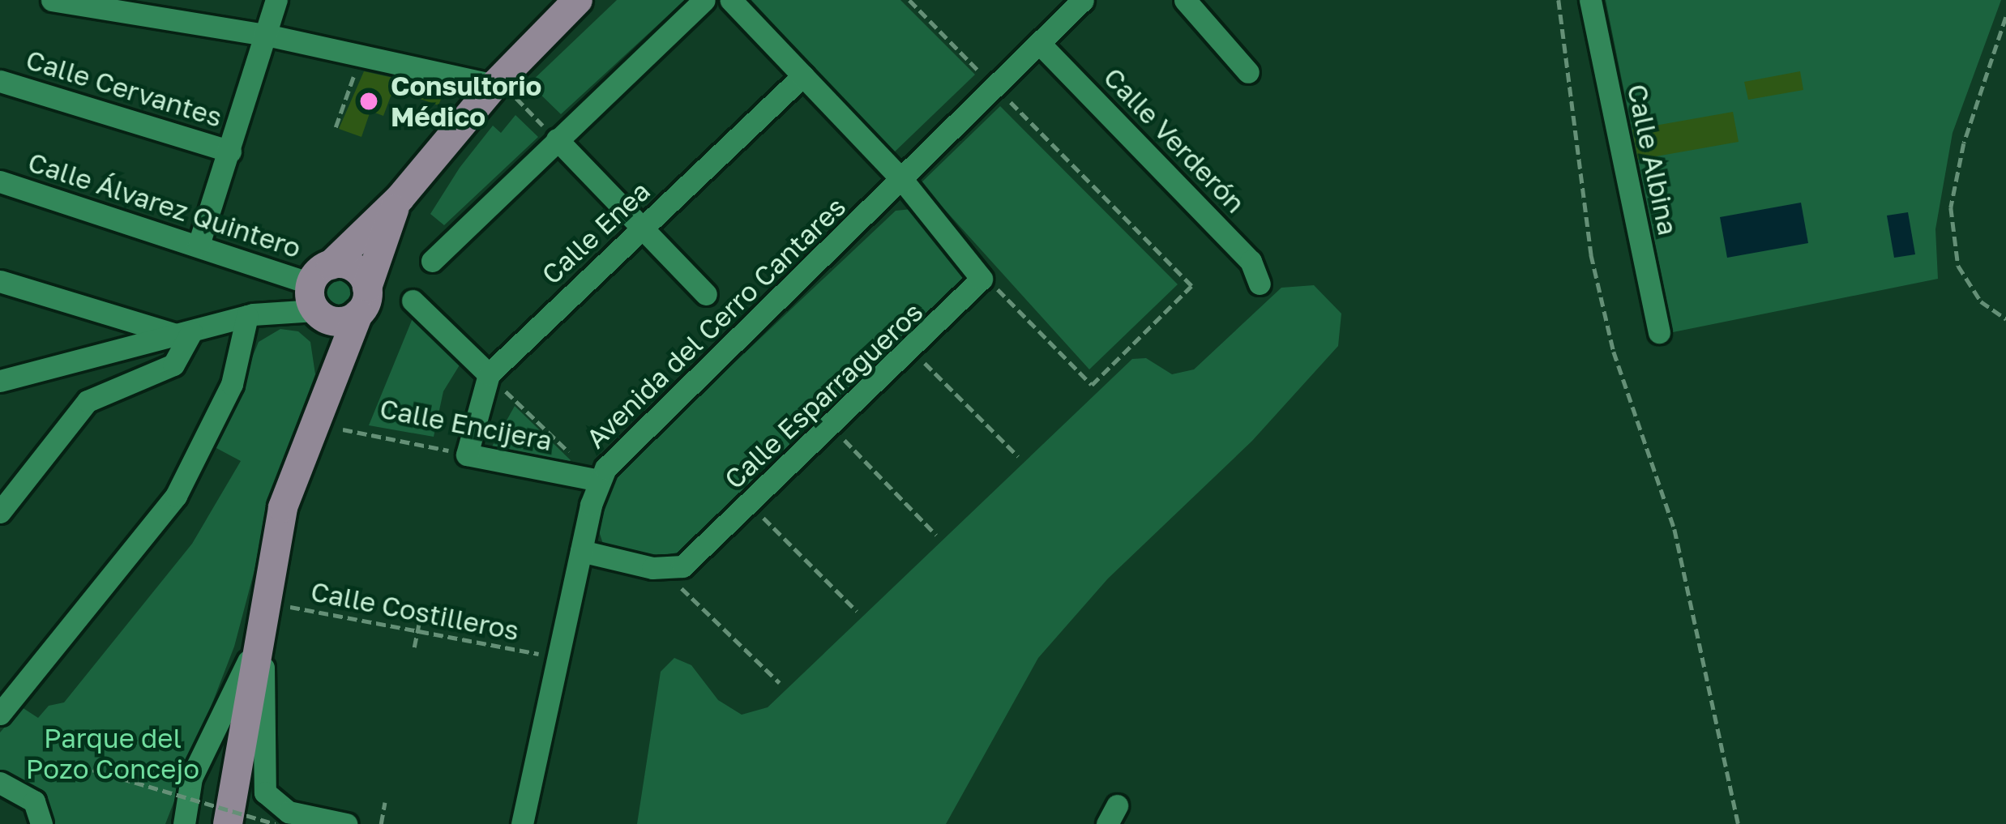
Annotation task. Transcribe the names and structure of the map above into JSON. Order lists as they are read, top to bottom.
{
  "streets": {
    "street": [
      "Calle Cervantes",
      "Calle Verderón",
      "Calle Albina",
      "Calle Álvarez Quintero",
      "Calle Enea",
      "Avenida del Cerro Cantares",
      "Calle Esparragueros",
      "Calle Encijera"
    ],
    "path": ["Calle Costilleros"]
  },
  "crossings": [
    ["Calle Verderón", "Avenida del Cerro Cantares"],
    ["Calle Enea", "Calle Encijera"],
    ["Avenida del Cerro Cantares", "Calle Esparragueros"],
    ["Avenida del Cerro Cantares", "Calle Encijera"],
    ["Avenida del Cerro Cantares", "Calle Costilleros"]
  ],
  "parks": ["Parque del Pozo Concejo"],
  "places": ["Consultorio Médico"]
}
